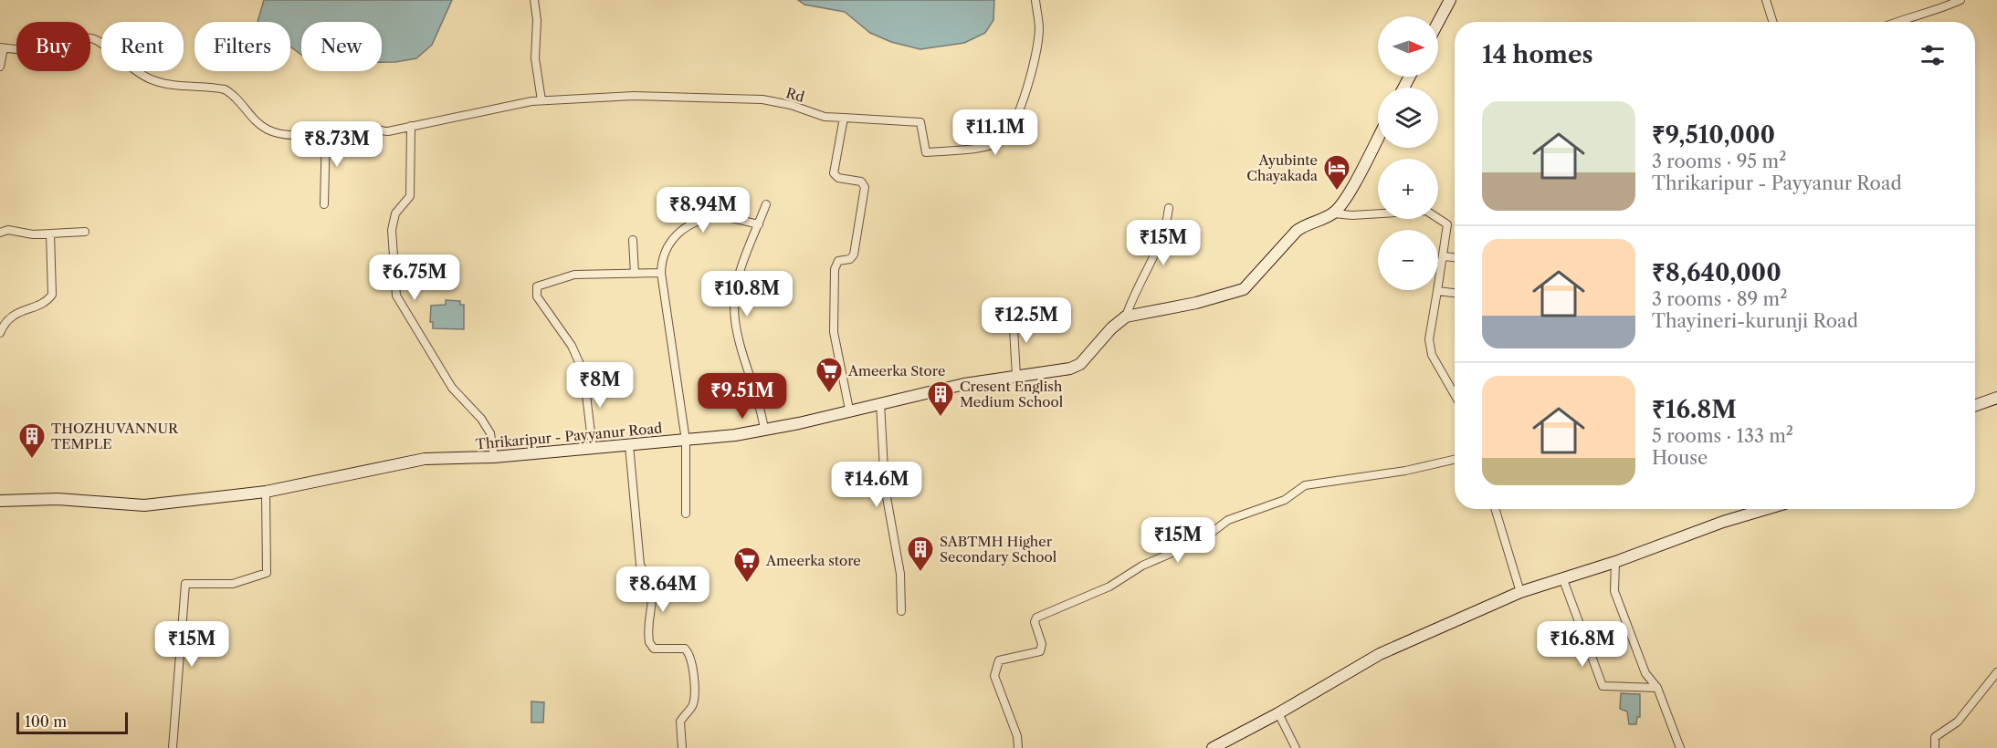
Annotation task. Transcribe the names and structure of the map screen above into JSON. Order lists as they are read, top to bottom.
{
  "streets": {
    "main road": ["Thrikaripur - Payyanur Road"],
    "street": ["Rd"]
  },
  "places": {
    "hotel": ["Ayubinte Chayakada"],
    "supermarket": ["Ameerka Store", "Ameerka store"],
    "building": ["Cresent English Medium School", "THOZHUVANNUR TEMPLE", "SABTMH Higher Secondary School"]
  },
  "scale_bar": "100 m",
  "north": "right",
  "page": {
    "map_buttons": ["+", "−"],
    "chip": [
      "Buy",
      "Rent",
      "Filters",
      "New"
    ],
    "heading": "14 homes",
    "list": [
      {
        "name": "₹9,510,000",
        "note": "3 rooms · 95 m² · Thrikaripur - Payyanur Road"
      },
      {
        "name": "₹8,640,000",
        "note": "3 rooms · 89 m² · Thayineri-kurunji Road"
      },
      {
        "name": "₹16.8M",
        "note": "5 rooms · 133 m² · House"
      }
    ],
    "price": [
      "₹11.1M",
      "₹8.73M",
      "₹8.94M",
      "₹15M",
      "₹6.75M",
      "₹10.8M",
      "₹12.5M",
      "₹8M",
      "₹9.51M",
      "₹14.6M",
      "₹15M",
      "₹8.64M",
      "₹15M",
      "₹16.8M"
    ],
    "scale": "100 m"
  }
}
